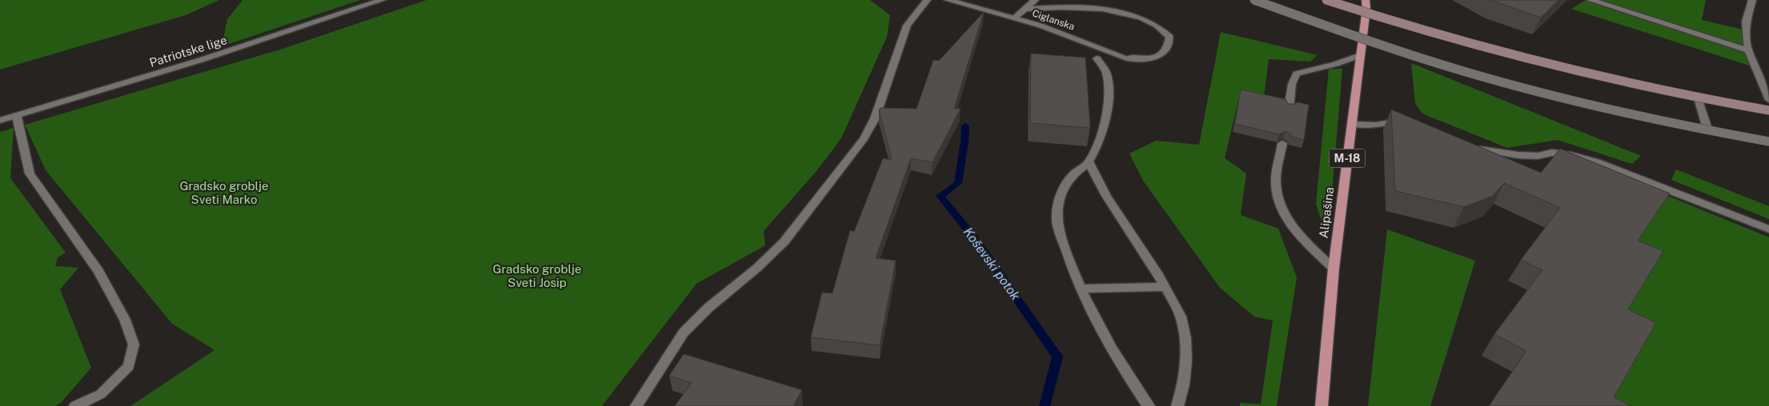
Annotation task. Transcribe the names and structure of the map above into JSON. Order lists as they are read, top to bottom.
{
  "streets": {
    "main road": ["M-18", "Alipašina"],
    "street": ["Ciglanska", "Patriotske lige"]
  },
  "water": ["Koševski potok"],
  "parks": ["Gradsko groblje Sveti Marko", "Gradsko groblje Sveti Josip"]
}
